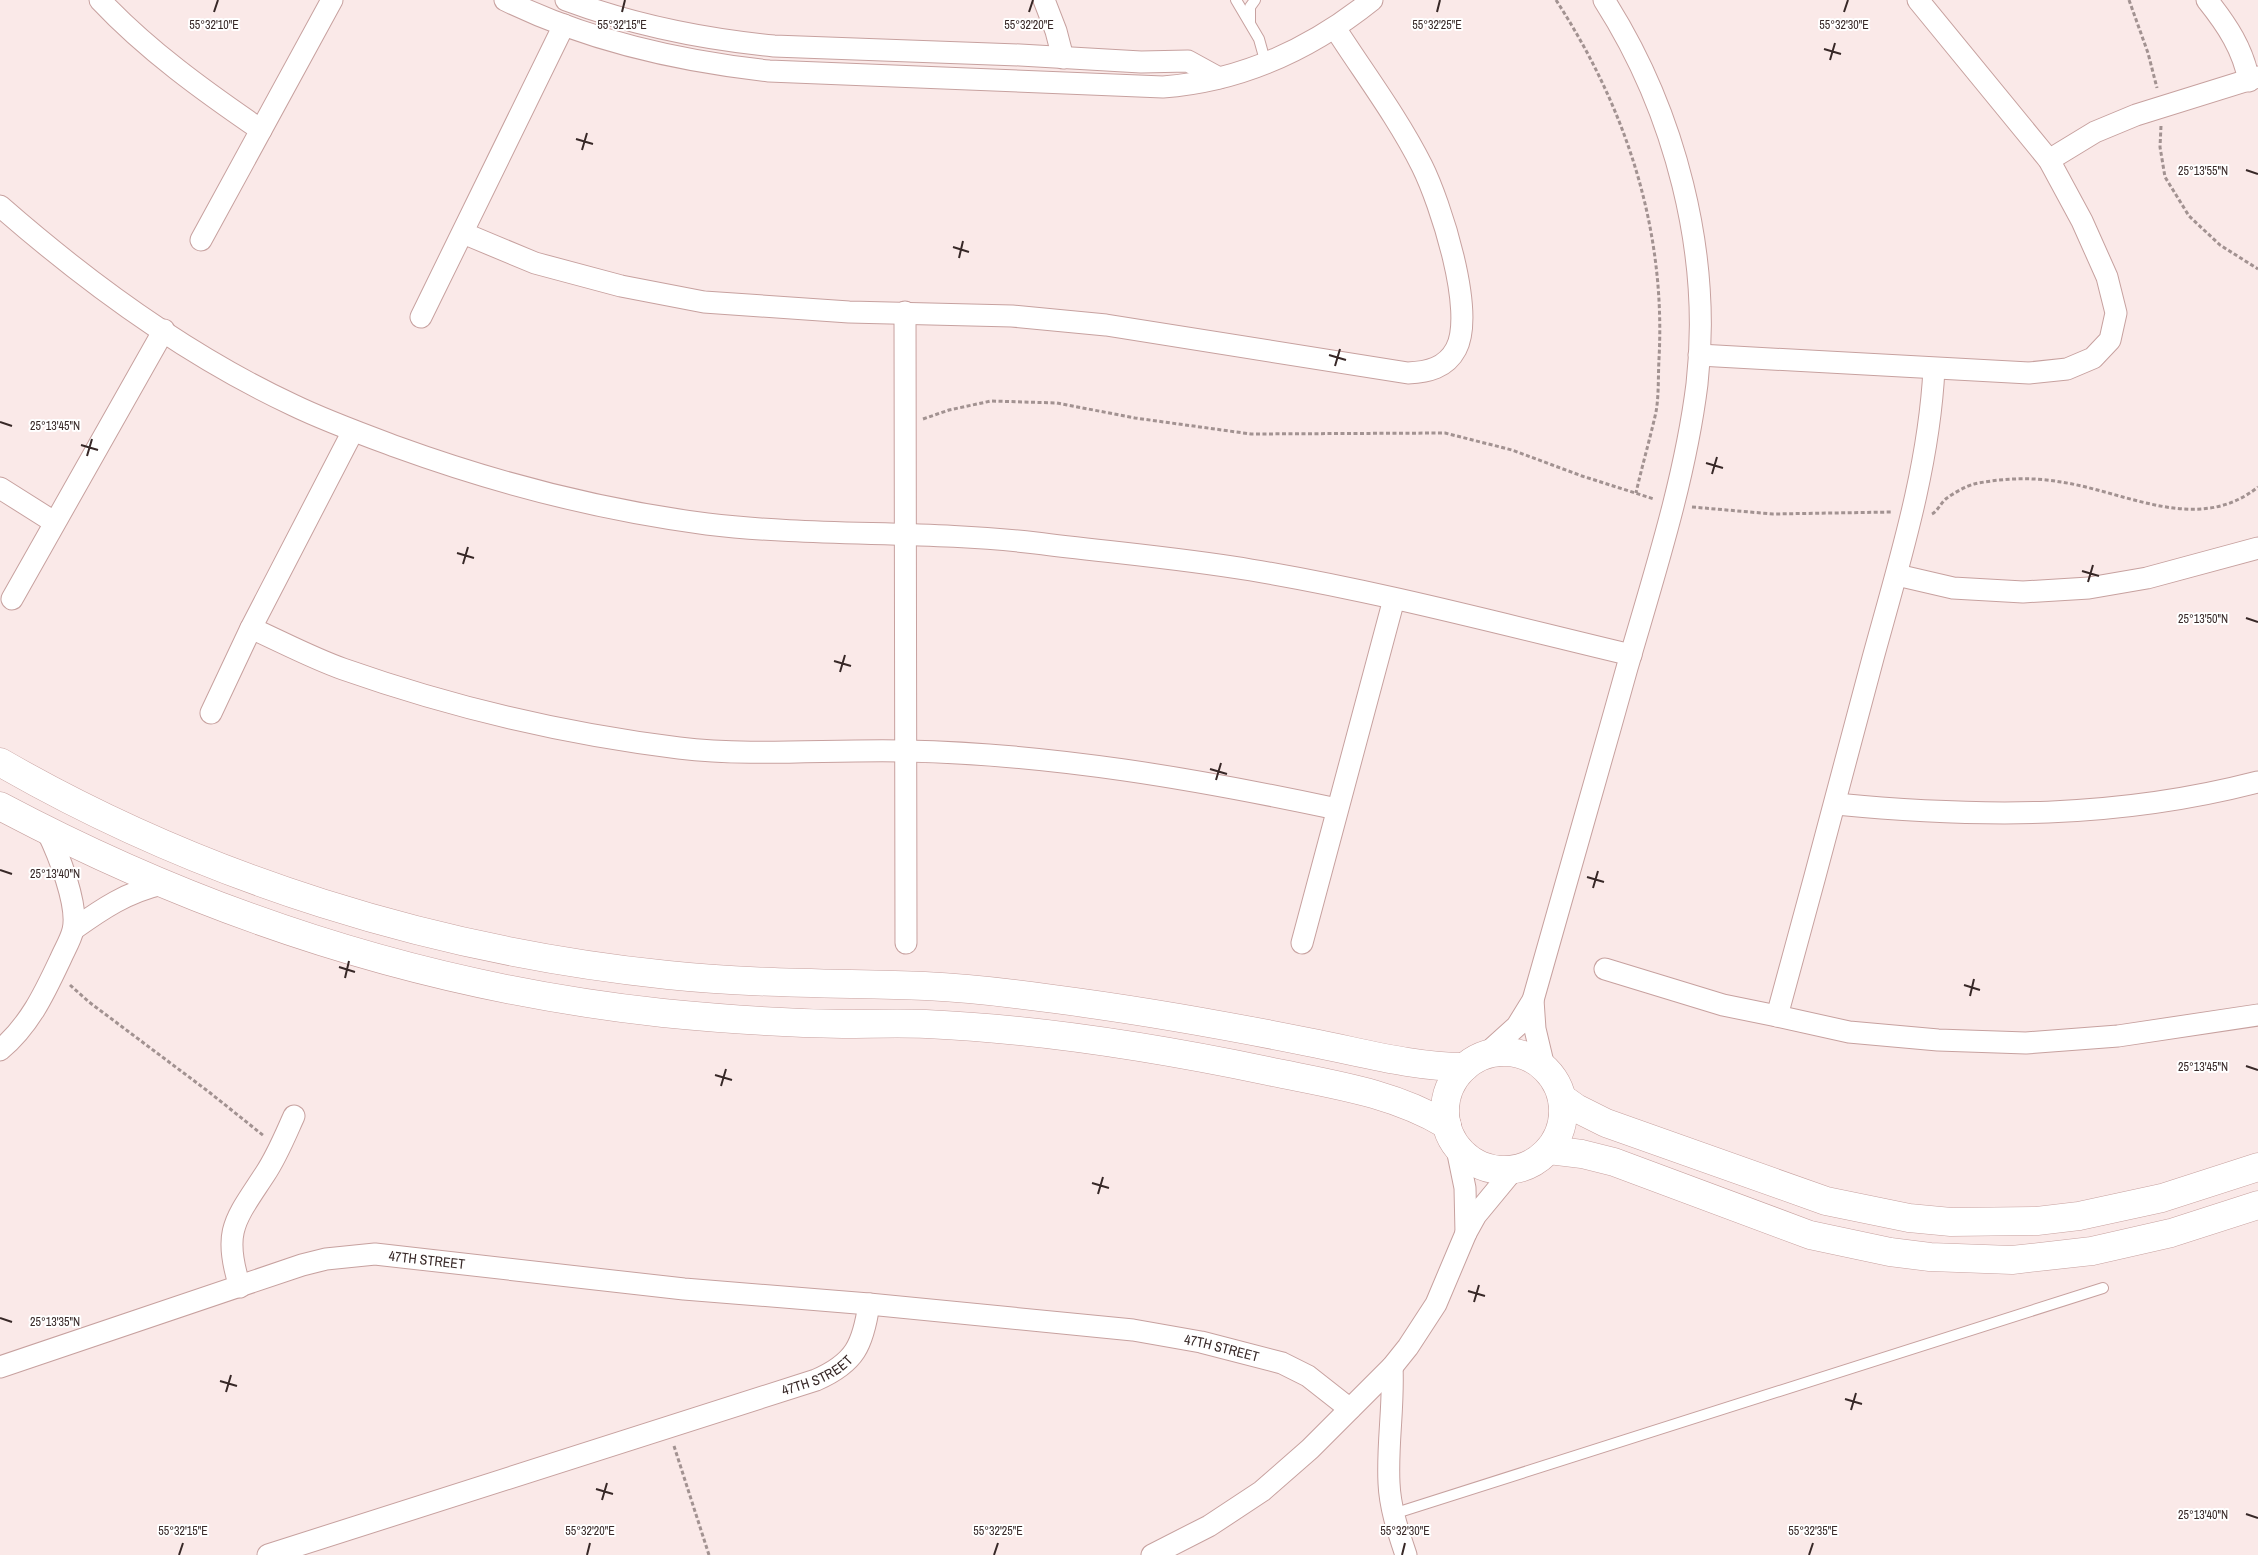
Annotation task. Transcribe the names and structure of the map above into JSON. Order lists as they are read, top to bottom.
{
  "streets": {
    "street": ["47TH STREET"]
  },
  "coordinates": [
    "55°32'10\"E",
    "55°32'15\"E",
    "55°32'20\"E",
    "55°32'25\"E",
    "55°32'30\"E",
    "25°13'55\"N",
    "25°13'45\"N",
    "25°13'50\"N",
    "25°13'40\"N",
    "25°13'35\"N",
    "55°32'35\"E"
  ]
}
